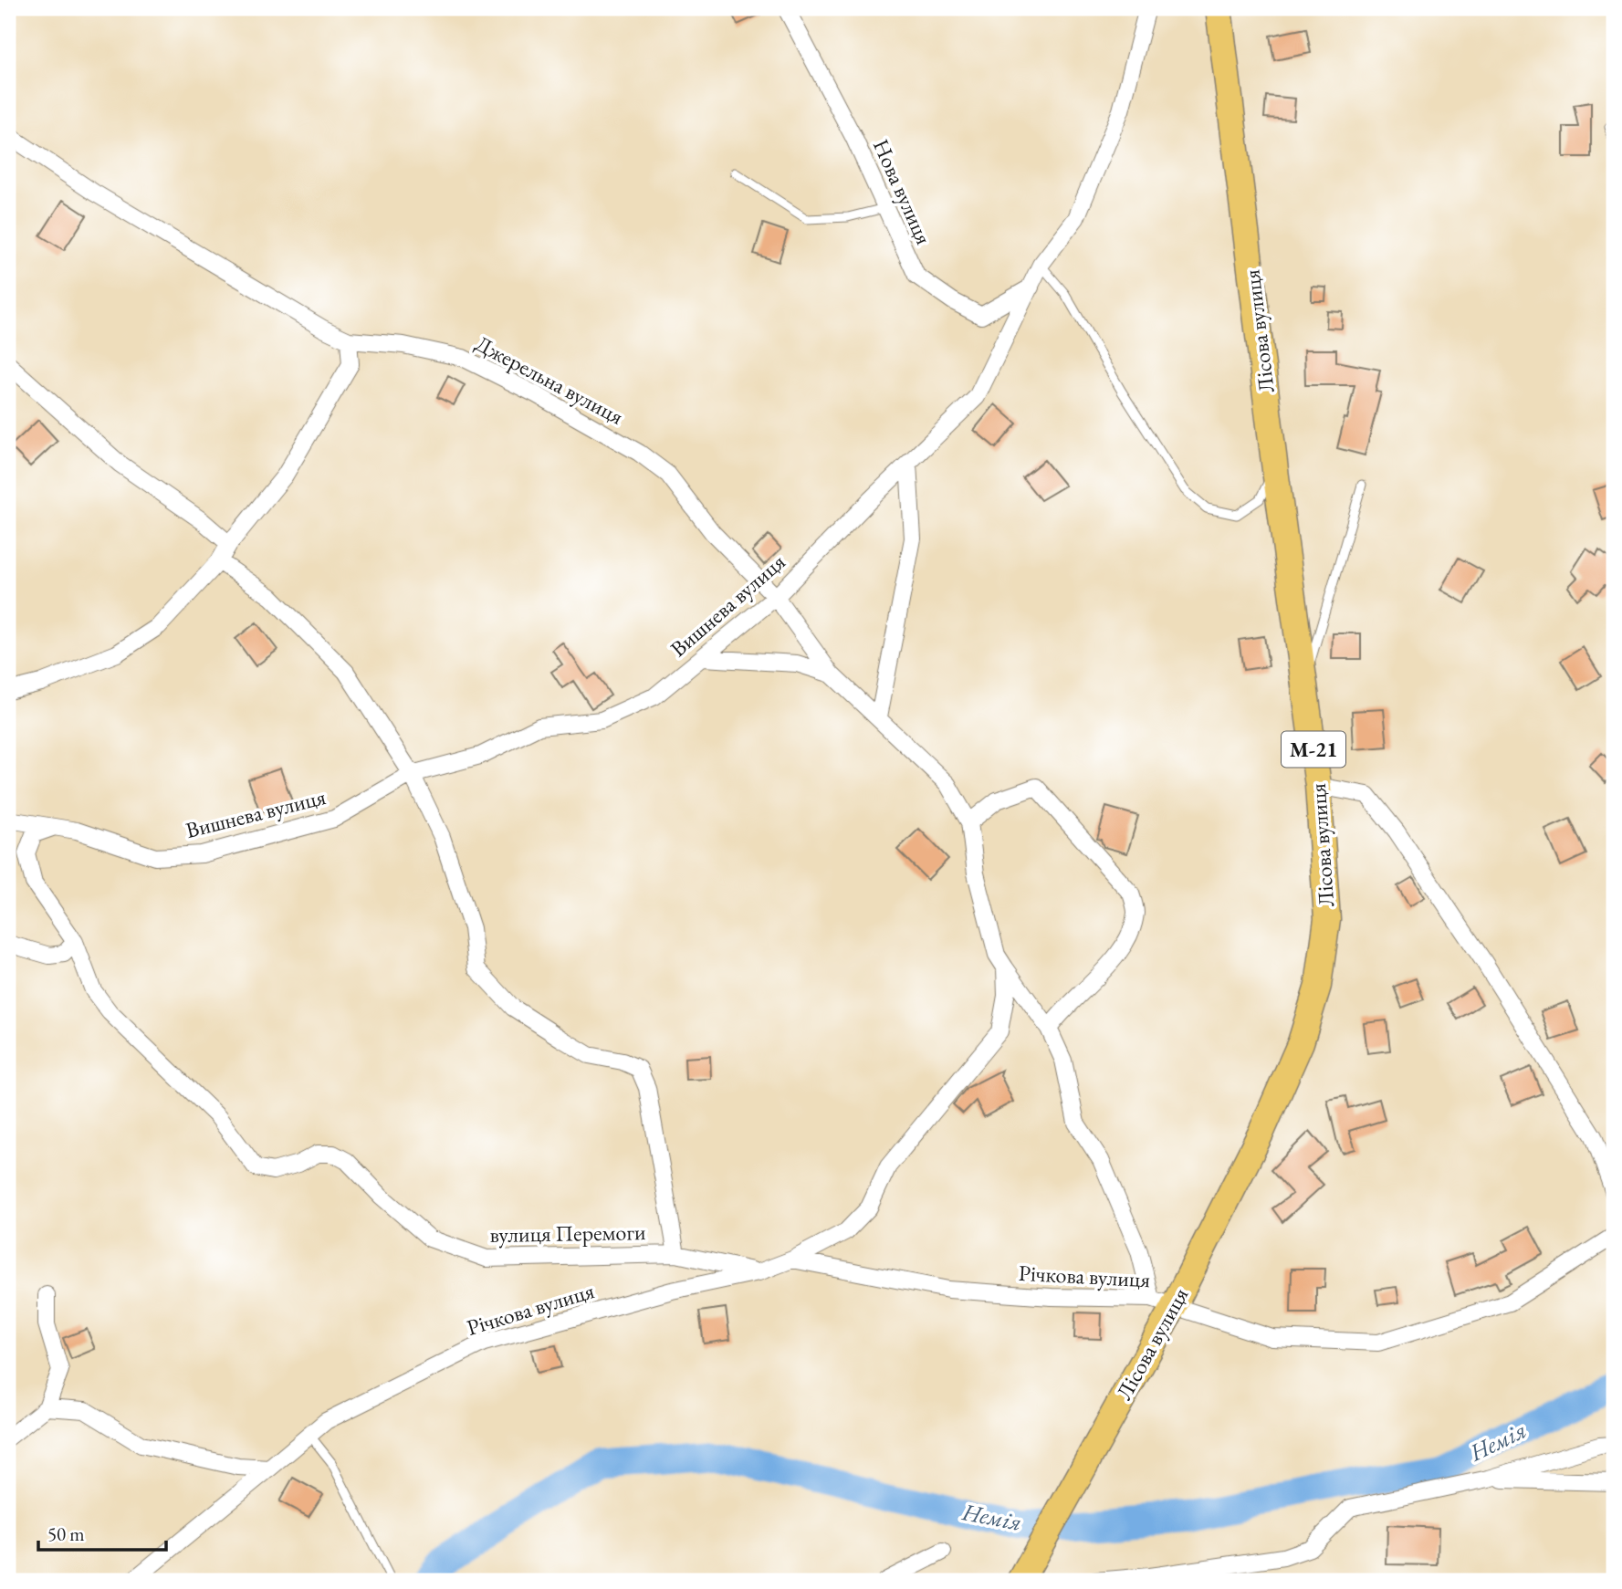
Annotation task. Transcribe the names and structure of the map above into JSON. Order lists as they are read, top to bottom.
{
  "streets": {
    "highway": ["Лісова вулиця", "М-21"],
    "street": [
      "Нова вулиця",
      "Джерельна вулиця",
      "Вишнева вулиця",
      "вулиця Перемоги",
      "Річкова вулиця"
    ]
  },
  "crossings": [
    ["Нова вулиця", "Вишнева вулиця"],
    ["Лісова вулиця", "Джерельна вулиця"],
    ["Лісова вулиця", "Річкова вулиця"],
    ["Джерельна вулиця", "Вишнева вулиця"],
    ["Джерельна вулиця", "Річкова вулиця"],
    ["Вишнева вулиця", "вулиця Перемоги"],
    ["вулиця Перемоги", "Річкова вулиця"]
  ],
  "water": ["Немія"],
  "scale_bar": "50 m"
}
